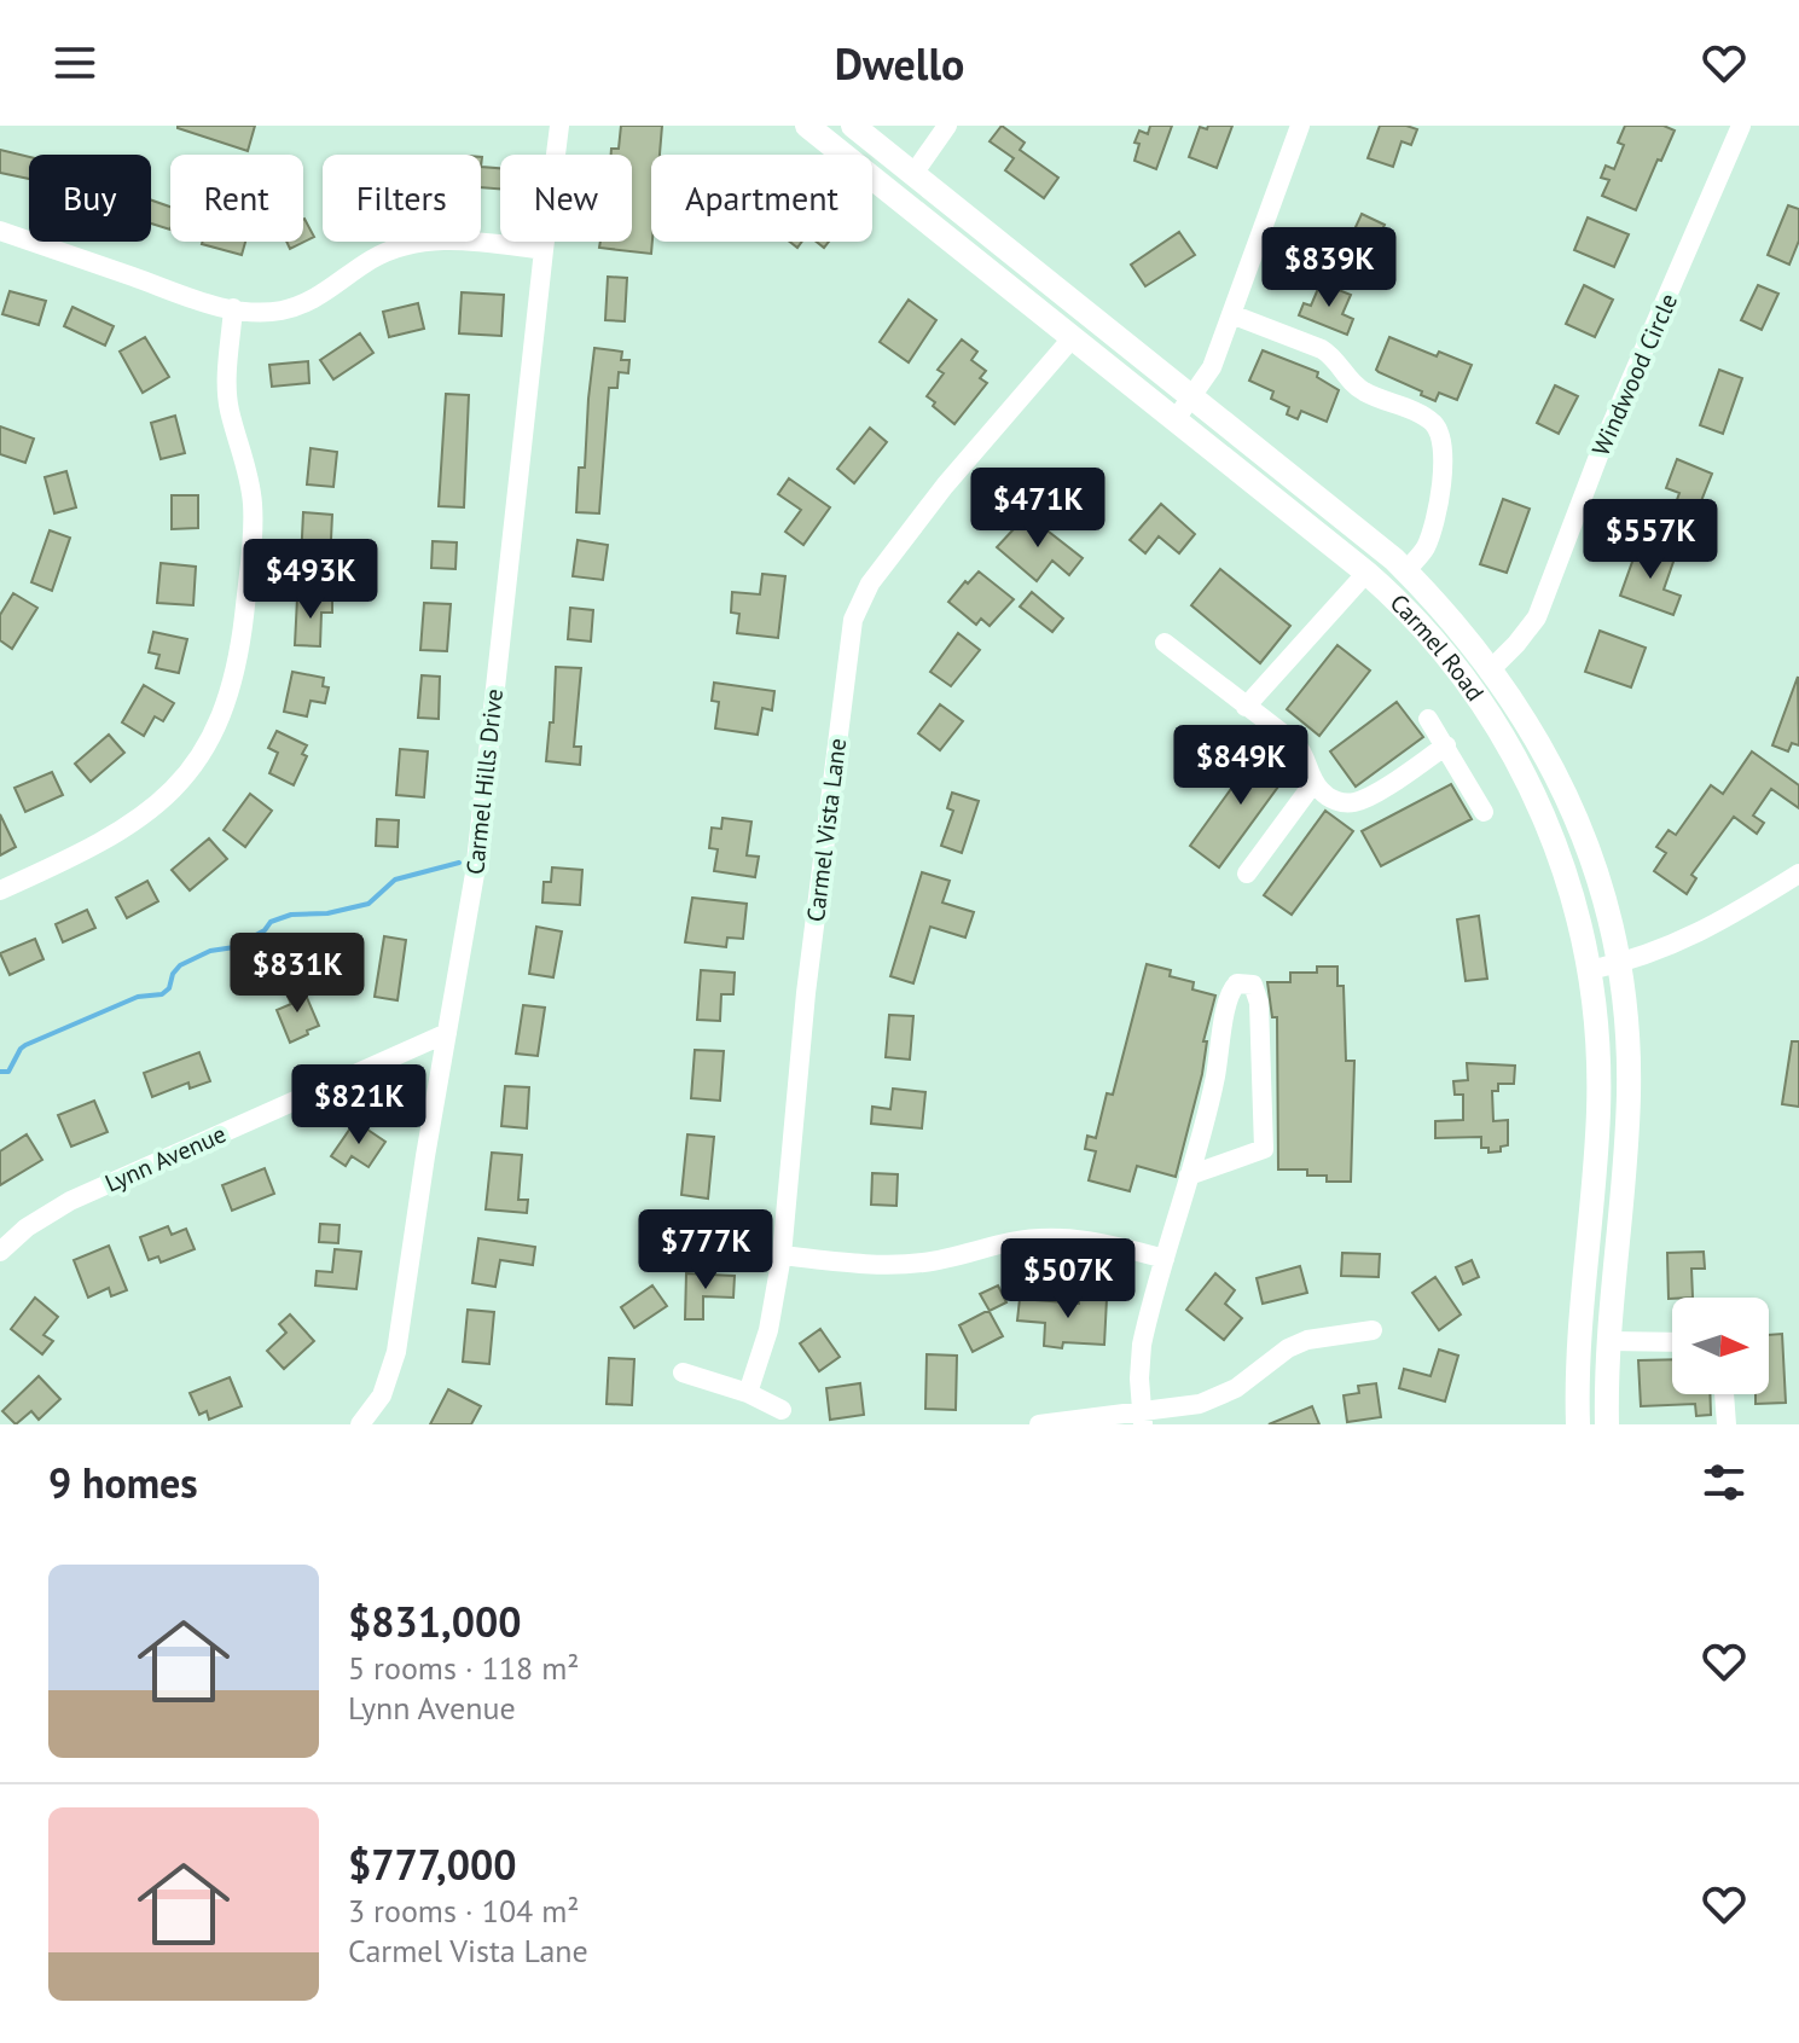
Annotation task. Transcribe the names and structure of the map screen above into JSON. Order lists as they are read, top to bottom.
{
  "streets": {
    "main road": ["Carmel Road"],
    "street": [
      "Windwood Circle",
      "Carmel Hills Drive",
      "Carmel Vista Lane",
      "Lynn Avenue"
    ]
  },
  "crossings": [
    ["Windwood Circle", "Carmel Road"],
    ["Carmel Road", "Carmel Vista Lane"],
    ["Carmel Hills Drive", "Lynn Avenue"]
  ],
  "north": "right",
  "page": {
    "header": "Dwello",
    "chip": [
      "Buy",
      "Rent",
      "Filters",
      "New",
      "Apartment"
    ],
    "price": [
      "$839K",
      "$471K",
      "$557K",
      "$493K",
      "$849K",
      "$831K",
      "$821K",
      "$777K",
      "$507K"
    ],
    "heading": "9 homes",
    "list": [
      {
        "name": "$831,000",
        "note": "5 rooms · 118 m² · Lynn Avenue"
      },
      {
        "name": "$777,000",
        "note": "3 rooms · 104 m² · Carmel Vista Lane"
      }
    ]
  }
}
